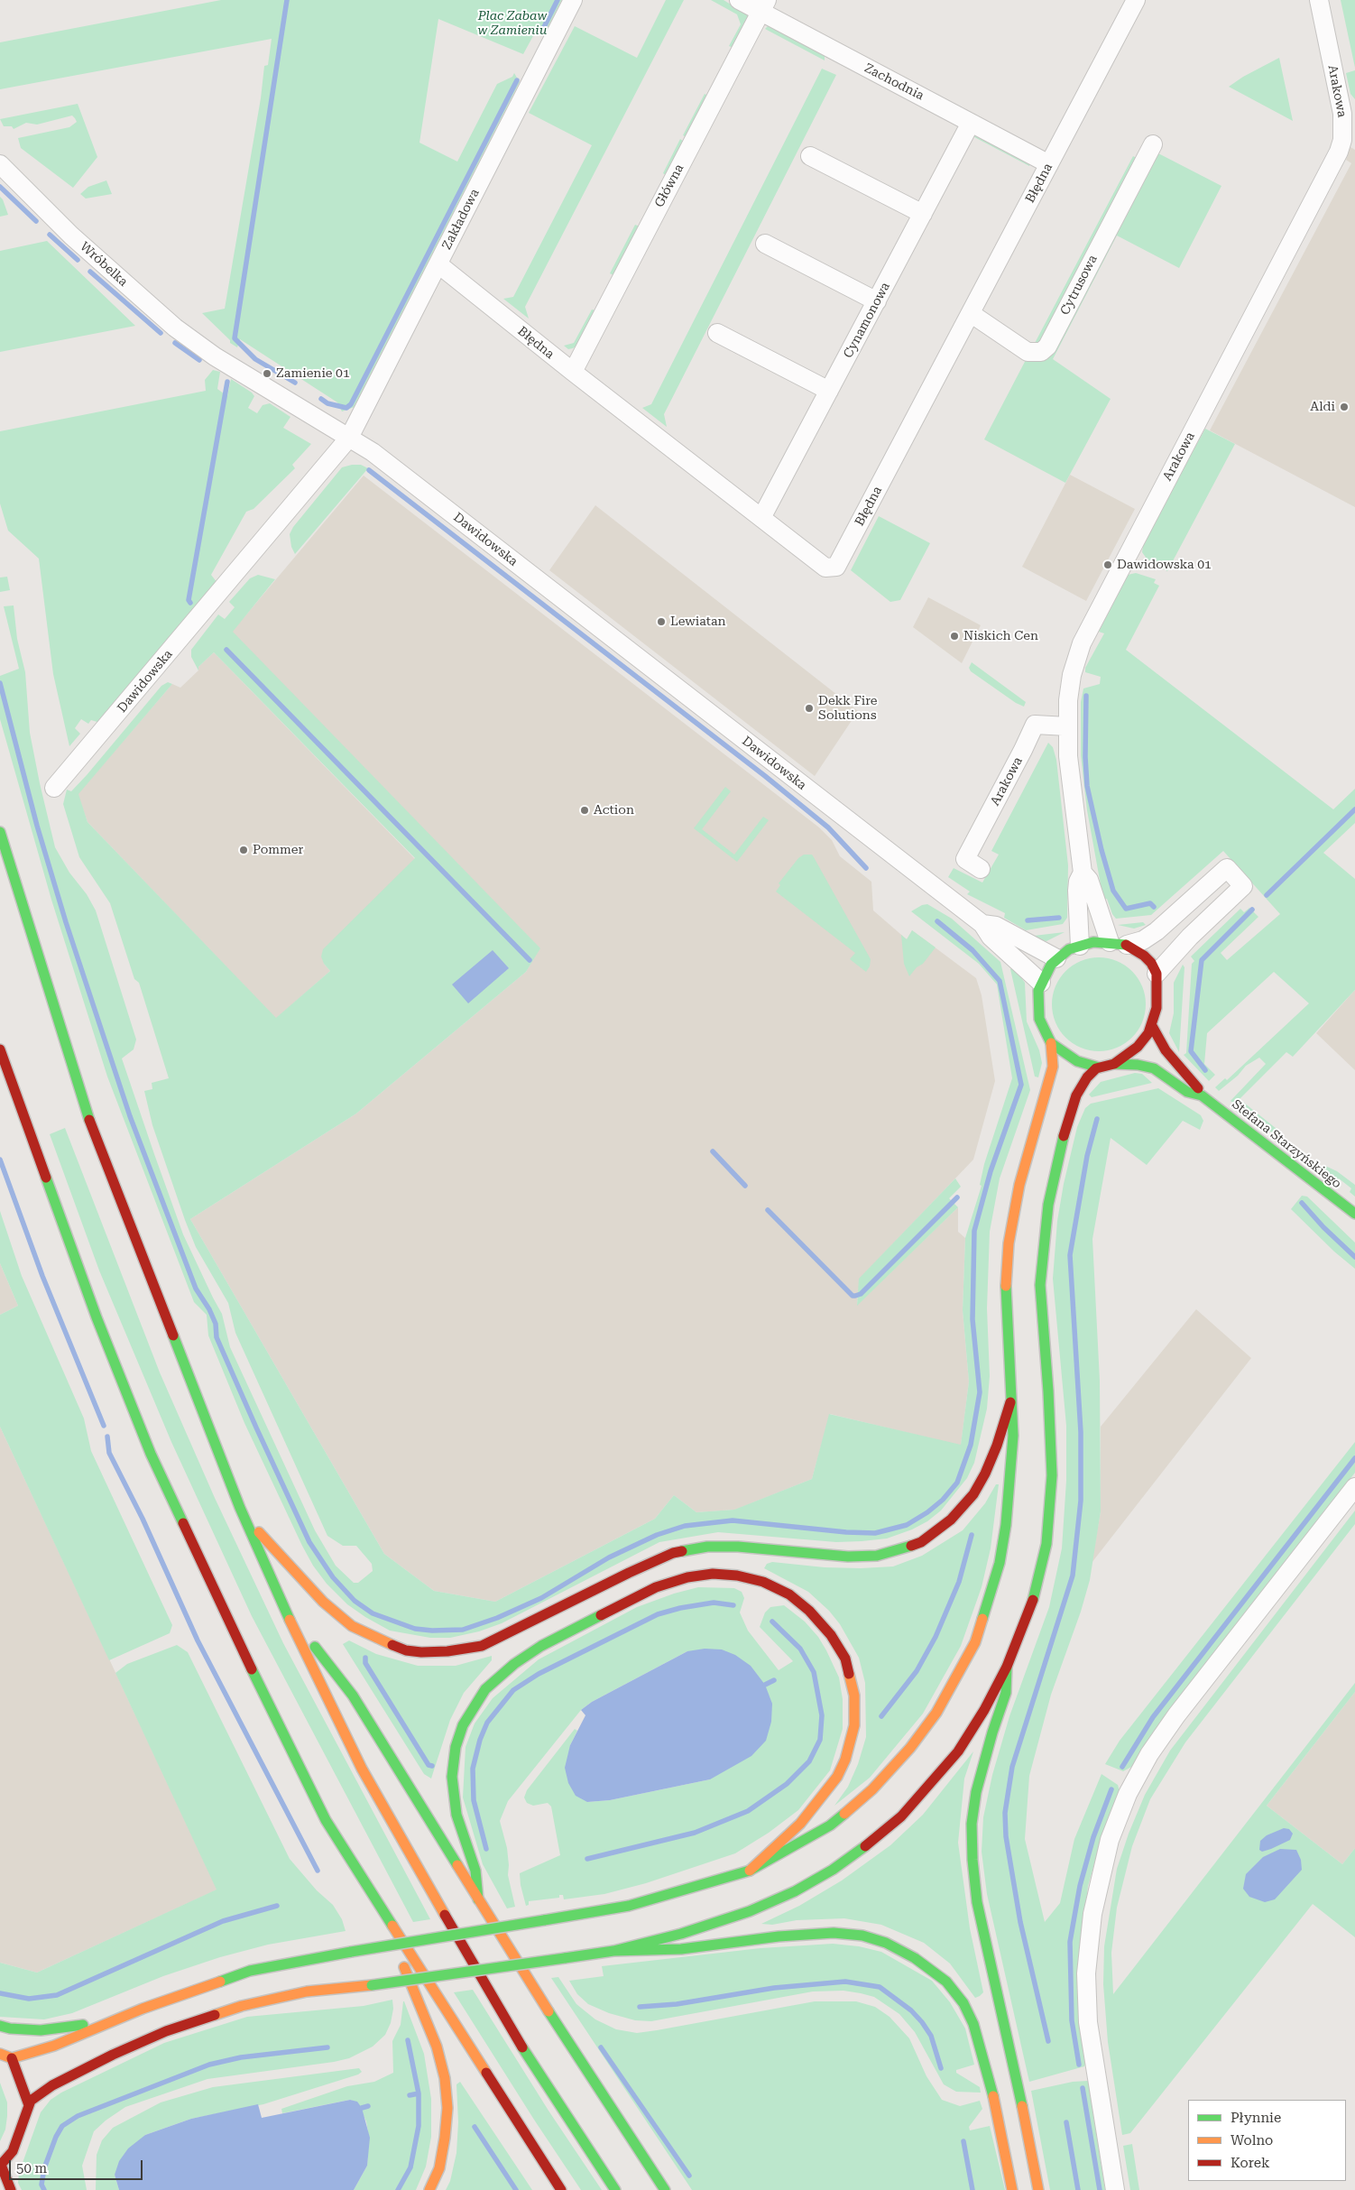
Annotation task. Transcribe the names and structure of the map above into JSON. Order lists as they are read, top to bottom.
{
  "streets": {
    "main road": ["Stefana Starzyńskiego"],
    "street": [
      "Zachodnia",
      "Arakowa",
      "Błędna",
      "Główna",
      "Zakładowa",
      "Wróbelka",
      "Cytrusowa",
      "Cynamonowa",
      "Dawidowska"
    ]
  },
  "crossings": [
    ["Zachodnia", "Błędna"],
    ["Zachodnia", "Główna"],
    ["Zachodnia", "Cynamonowa"],
    ["Błędna", "Główna"],
    ["Błędna", "Zakładowa"],
    ["Błędna", "Cytrusowa"],
    ["Błędna", "Cynamonowa"],
    ["Zakładowa", "Wróbelka"],
    ["Zakładowa", "Dawidowska"],
    ["Wróbelka", "Dawidowska"],
    ["Dawidowska", "Stefana Starzyńskiego"]
  ],
  "parks": ["Plac Zabaw w Zamieniu"],
  "places": [
    "Zamienie 01",
    "Aldi",
    "Dawidowska 01",
    "Lewiatan",
    "Niskich Cen",
    "Dekk Fire Solutions",
    "Action",
    "Pommer"
  ],
  "legend": ["Płynnie", "Wolno", "Korek"],
  "scale_bar": "50 m"
}
